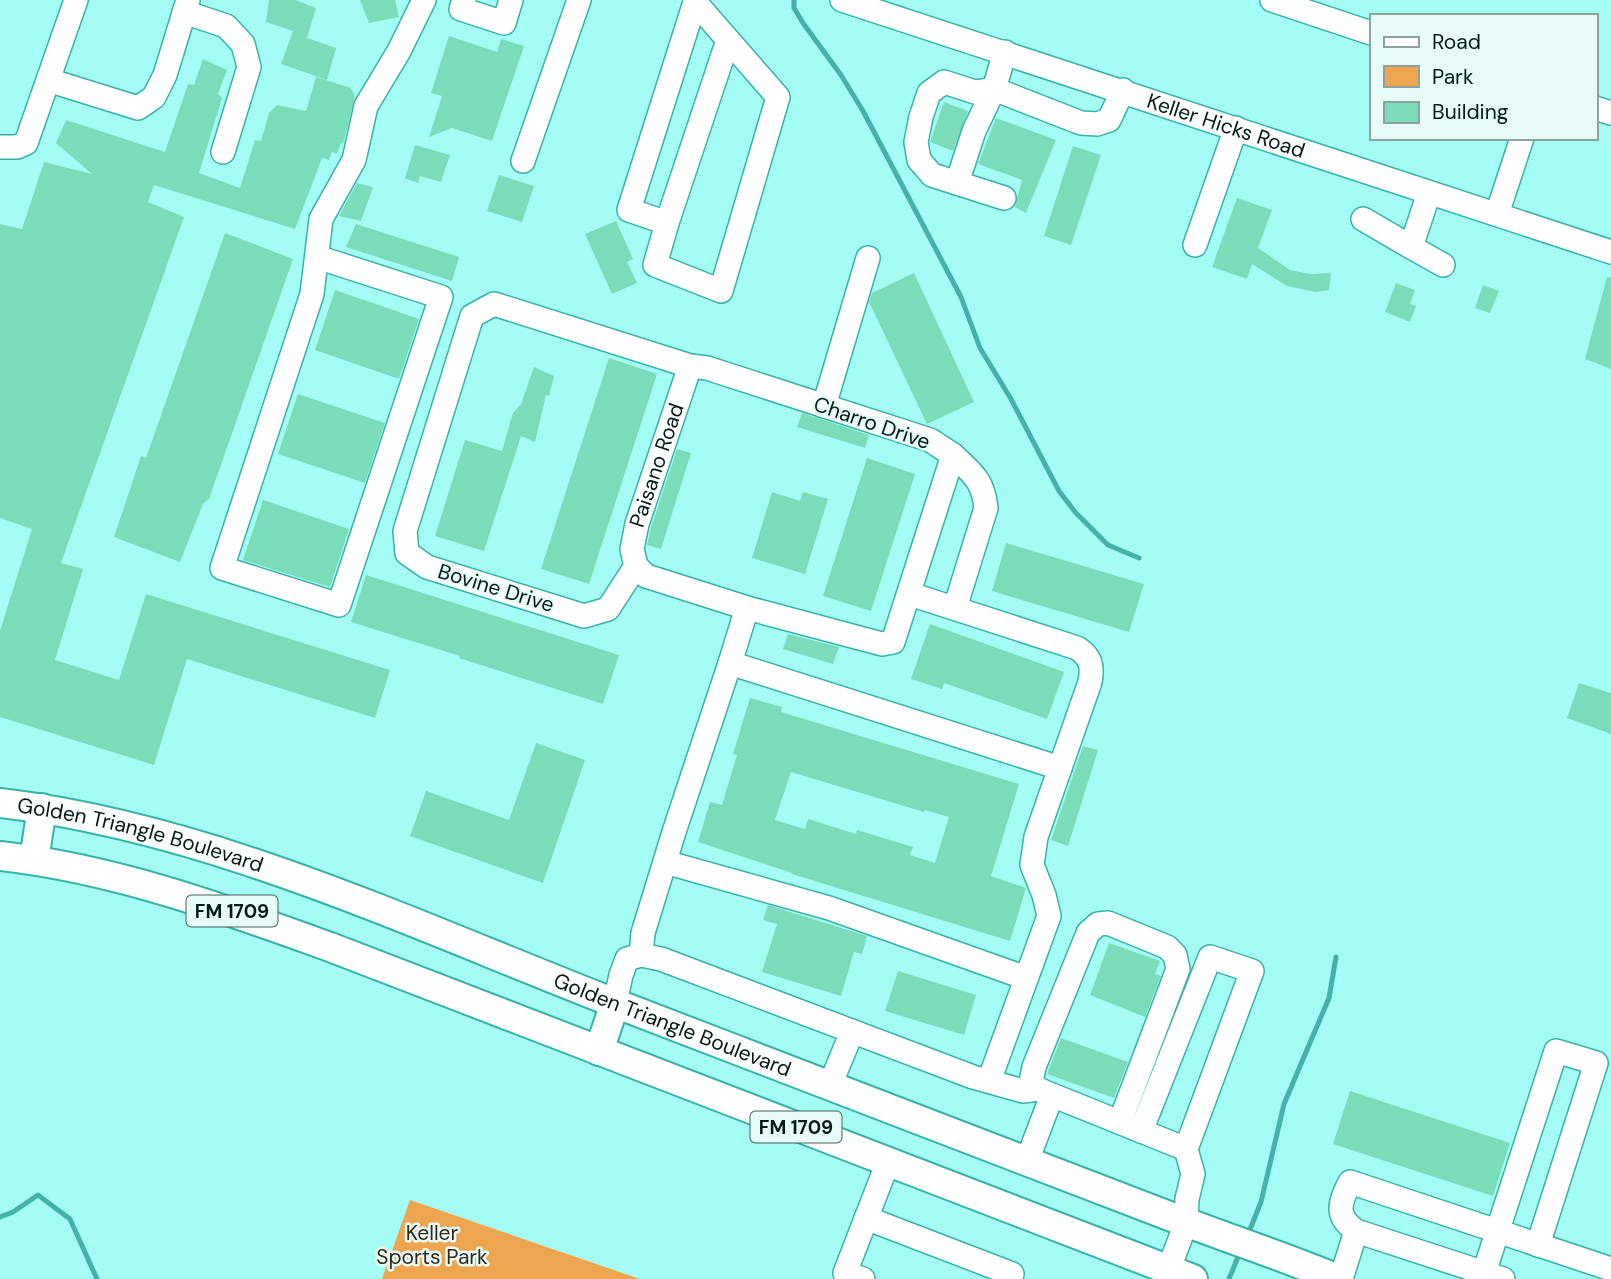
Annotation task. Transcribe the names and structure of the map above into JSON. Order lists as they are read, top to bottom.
{
  "streets": {
    "main road": ["Golden Triangle Boulevard", "FM 1709"],
    "street": [
      "Keller Hicks Road",
      "Charro Drive",
      "Paisano Road",
      "Bovine Drive"
    ]
  },
  "crossings": [
    ["Charro Drive", "Paisano Road"],
    ["Charro Drive", "Bovine Drive"],
    ["Paisano Road", "Bovine Drive"]
  ],
  "parks": ["Keller Sports Park"],
  "legend": ["Road", "Park", "Building"]
}
